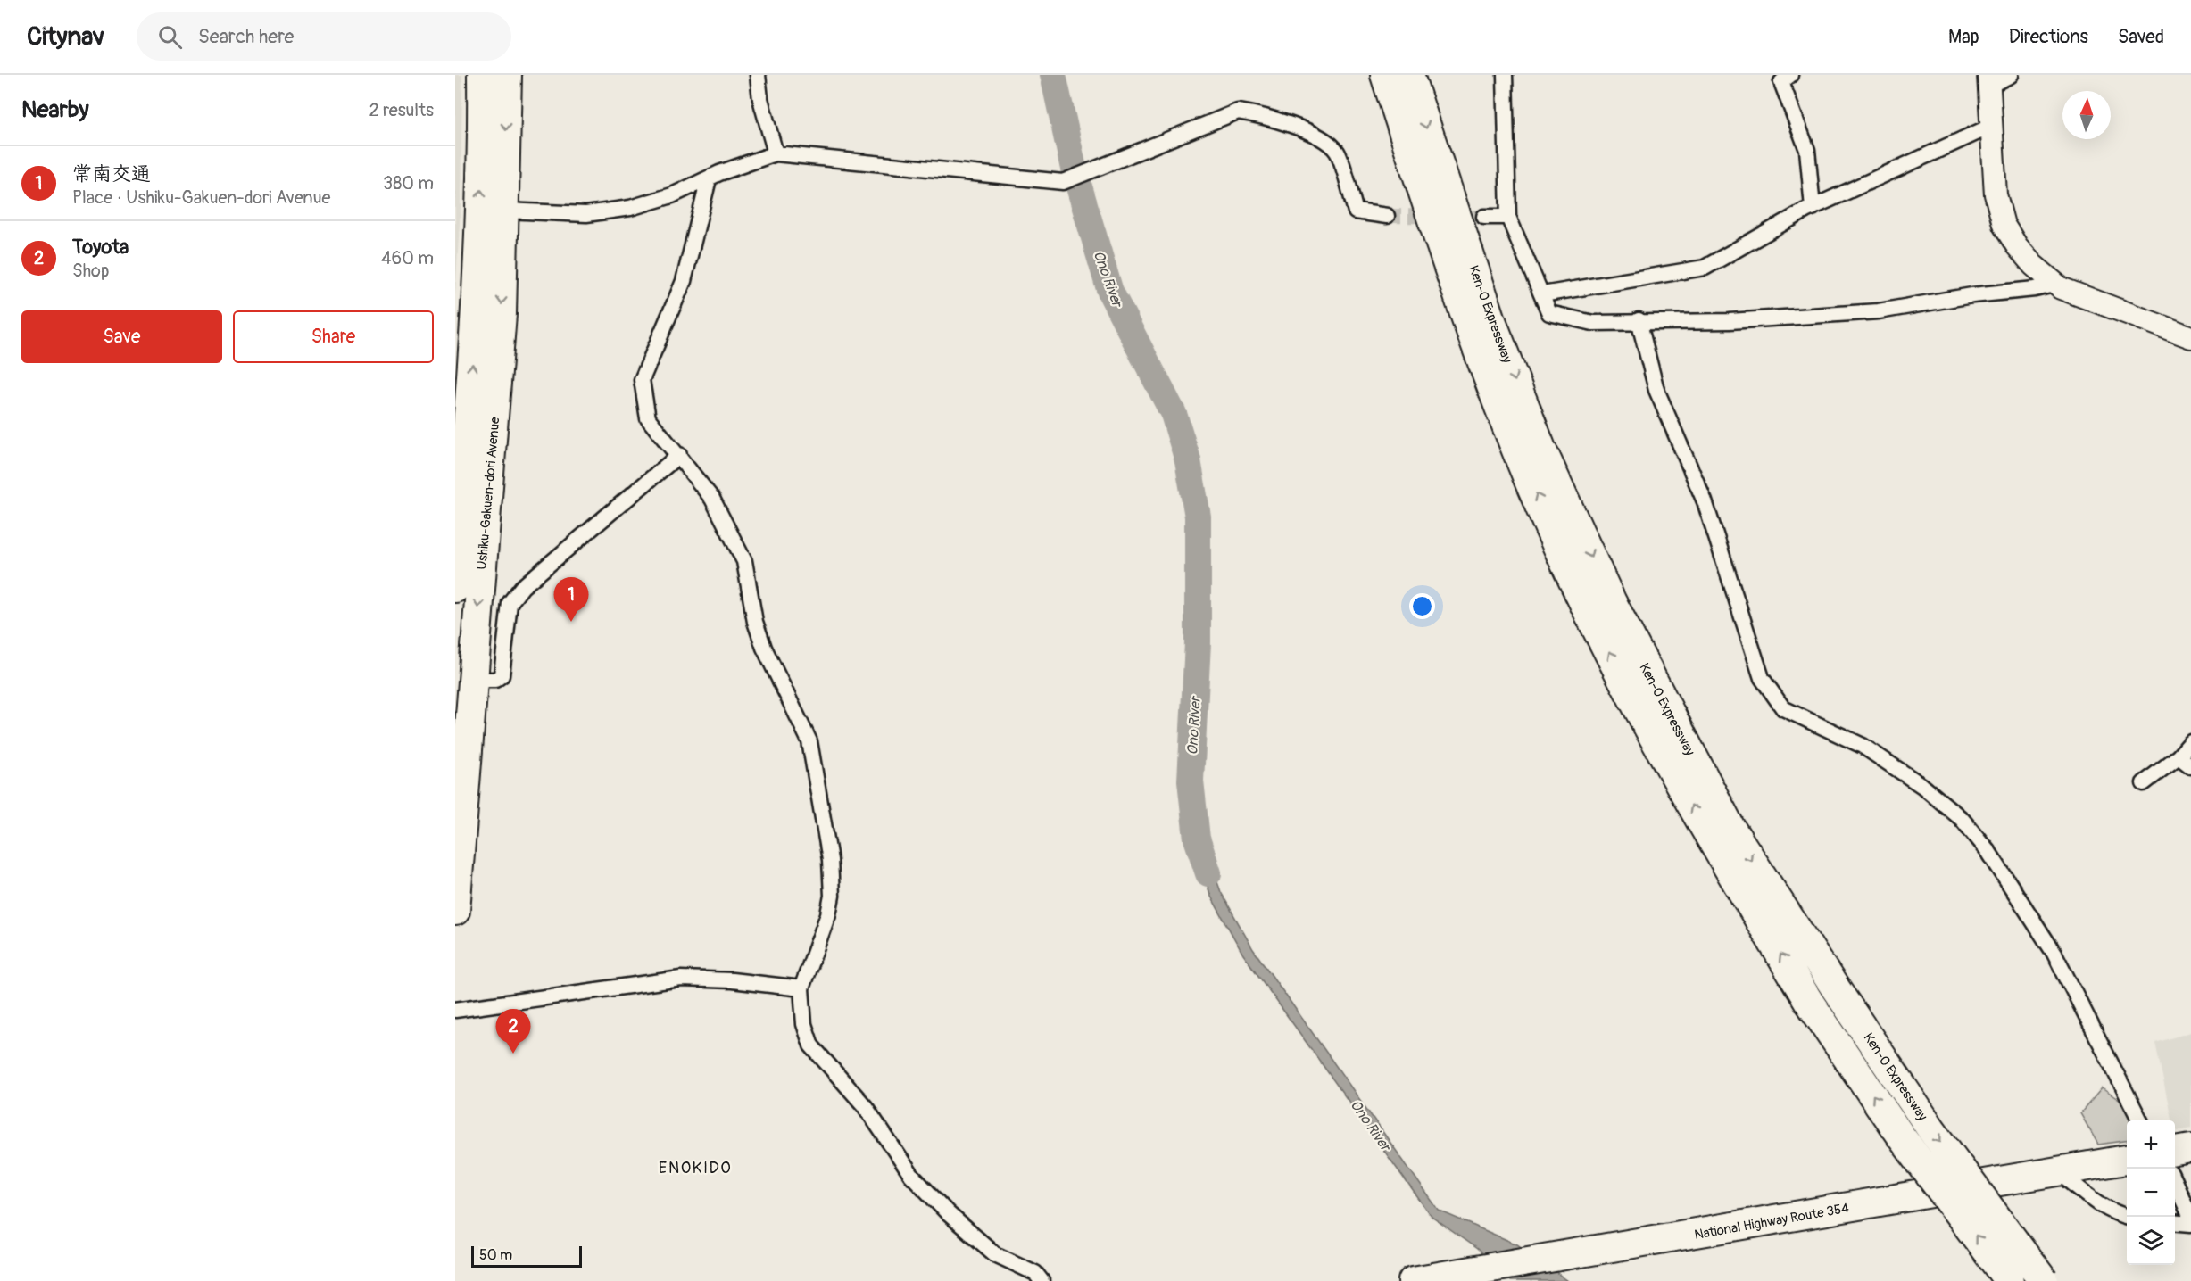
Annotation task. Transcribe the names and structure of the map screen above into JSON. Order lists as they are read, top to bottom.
{
  "streets": {
    "highway": ["Ken-O Expressway", "Ushiku-Gakuen-dori Avenue", "National Highway Route 354"]
  },
  "districts": ["ENOKIDO"],
  "water": ["Ono River"],
  "scale_bar": "50 m",
  "north": "top",
  "page": {
    "header": "Citynav",
    "search": "Search here",
    "nav": ["Map", "Directions", "Saved"],
    "heading": ["Nearby", "2 results"],
    "list": [
      {
        "mark": "1",
        "name": "常南交通",
        "note": "Place · Ushiku-Gakuen-dori Avenue",
        "value": "380 m"
      },
      {
        "mark": "2",
        "name": "Toyota",
        "note": "Shop",
        "value": "460 m"
      }
    ],
    "buttons": ["Save", "Share"],
    "pins": ["1", "2"],
    "map_buttons": ["+", "−"],
    "scale": "50 m"
  }
}
